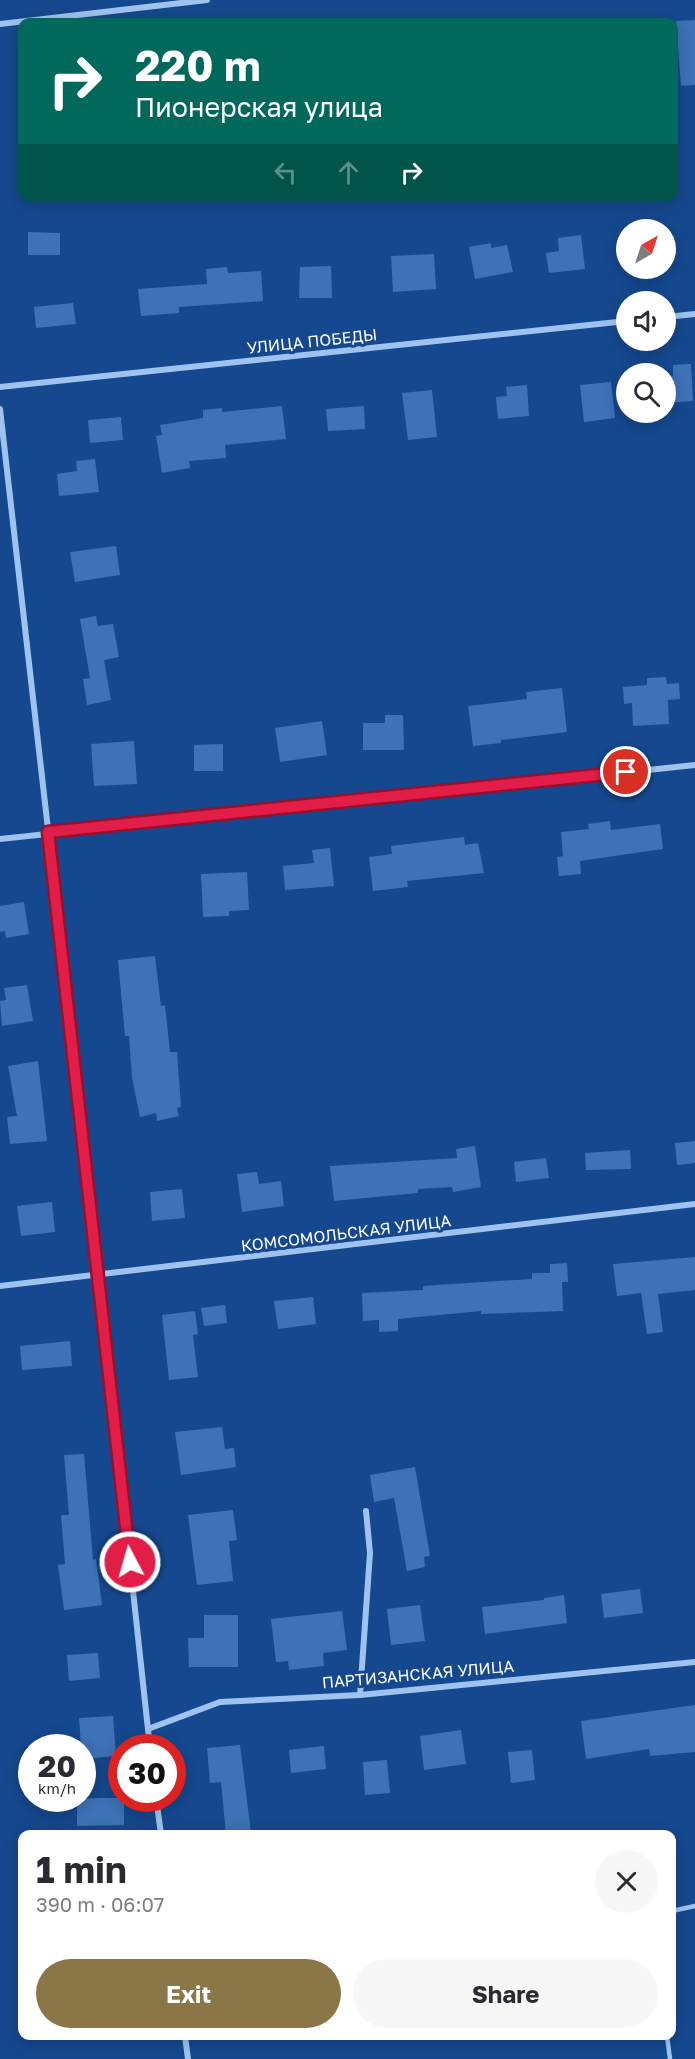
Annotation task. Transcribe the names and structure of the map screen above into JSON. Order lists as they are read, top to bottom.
{
  "streets": {
    "street": ["УЛИЦА ПОБЕДЫ", "КОМСОМОЛЬСКАЯ УЛИЦА", "ПАРТИЗАНСКАЯ УЛИЦА"]
  },
  "north": "top right",
  "page": {
    "turn": ["220 m", "Пионерская улица"],
    "speed": "20 km/h",
    "limit": "30",
    "heading": ["1 min", "390 m · 06:07"],
    "buttons": ["Exit", "Share"]
  }
}
